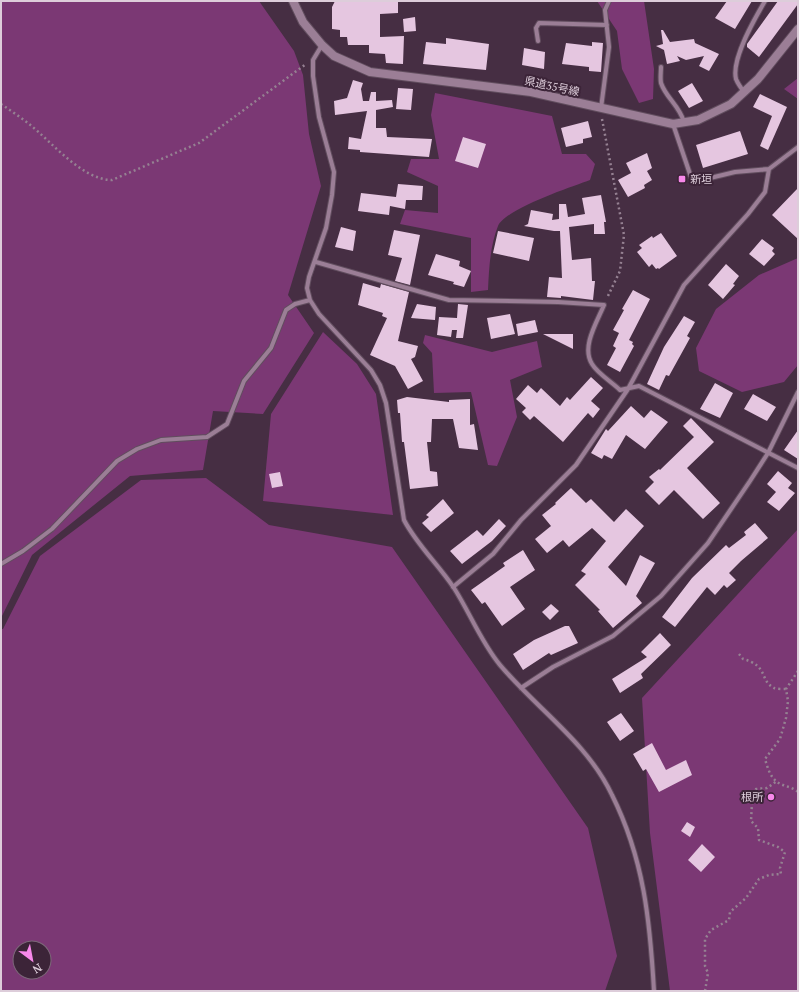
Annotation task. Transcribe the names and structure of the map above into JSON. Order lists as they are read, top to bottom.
{
  "streets": {
    "main road": ["県道35号線"]
  },
  "places": {
    "transit": ["新垣"],
    "other": ["根所"]
  },
  "north": "bottom right"
}
